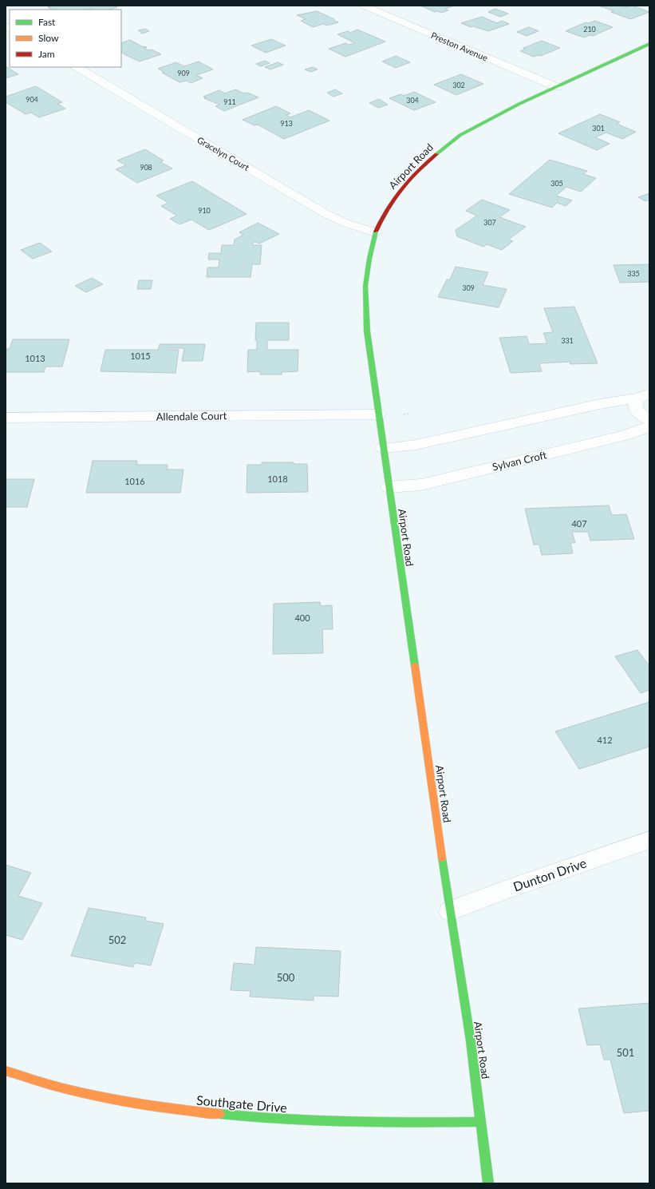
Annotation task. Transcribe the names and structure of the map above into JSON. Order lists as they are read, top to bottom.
{
  "streets": {
    "street": [
      "Preston Avenue",
      "Gracelyn Court",
      "Airport Road",
      "Allendale Court",
      "Sylvan Croft",
      "Dunton Drive",
      "Southgate Drive"
    ]
  },
  "crossings": [
    ["Preston Avenue", "Airport Road"],
    ["Gracelyn Court", "Airport Road"],
    ["Airport Road", "Allendale Court"],
    ["Airport Road", "Sylvan Croft"],
    ["Airport Road", "Dunton Drive"],
    ["Airport Road", "Southgate Drive"]
  ],
  "house_numbers": [
    "210",
    "909",
    "302",
    "904",
    "304",
    "911",
    "913",
    "301",
    "908",
    "305",
    "910",
    "307",
    "335",
    "309",
    "331",
    "1015",
    "1013",
    "1018",
    "1016",
    "407",
    "400",
    "412",
    "502",
    "500",
    "501"
  ],
  "legend": ["Fast", "Slow", "Jam"]
}
